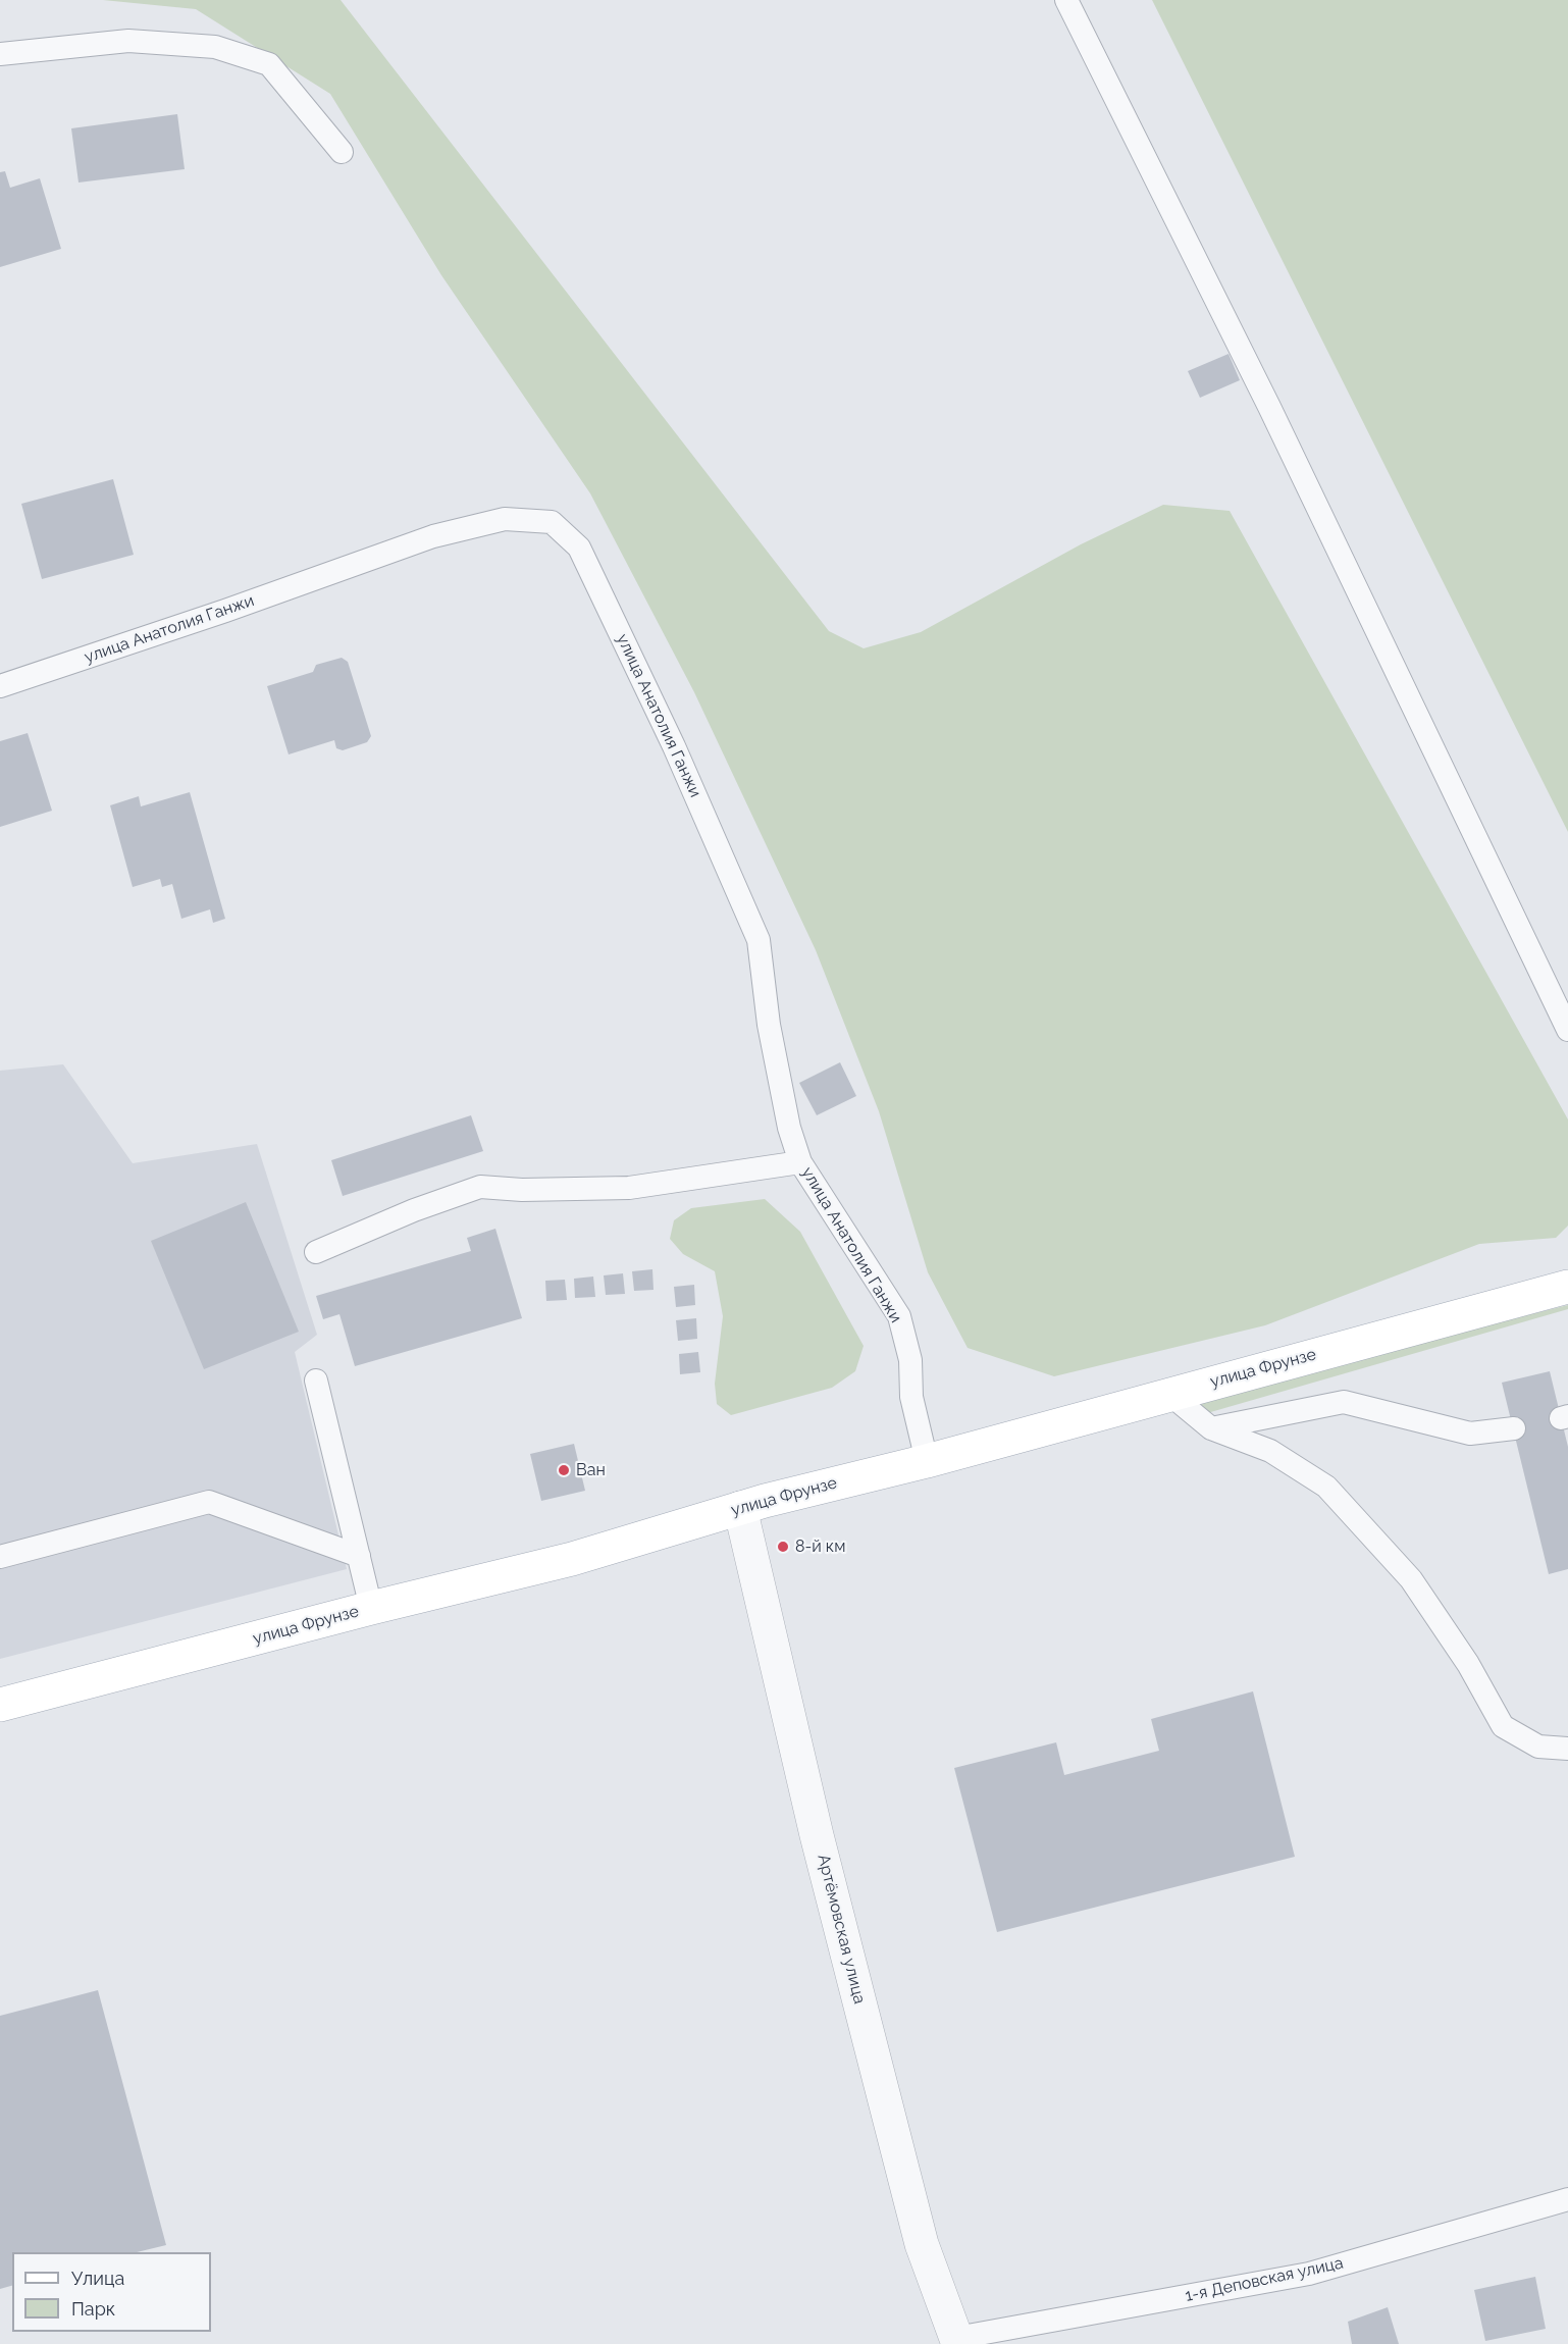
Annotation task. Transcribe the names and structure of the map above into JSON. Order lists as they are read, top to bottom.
{
  "streets": {
    "main road": ["улица Фрунзе"],
    "street": ["Артёмовская улица"],
    "lane": ["улица Анатолия Ганжи", "1-я Деповская улица"]
  },
  "crossings": [
    ["улица Анатолия Ганжи", "улица Фрунзе"],
    ["улица Фрунзе", "Артёмовская улица"],
    ["Артёмовская улица", "1-я Деповская улица"]
  ],
  "places": ["Ван", "8-й км"],
  "legend": ["Улица", "Парк"]
}
